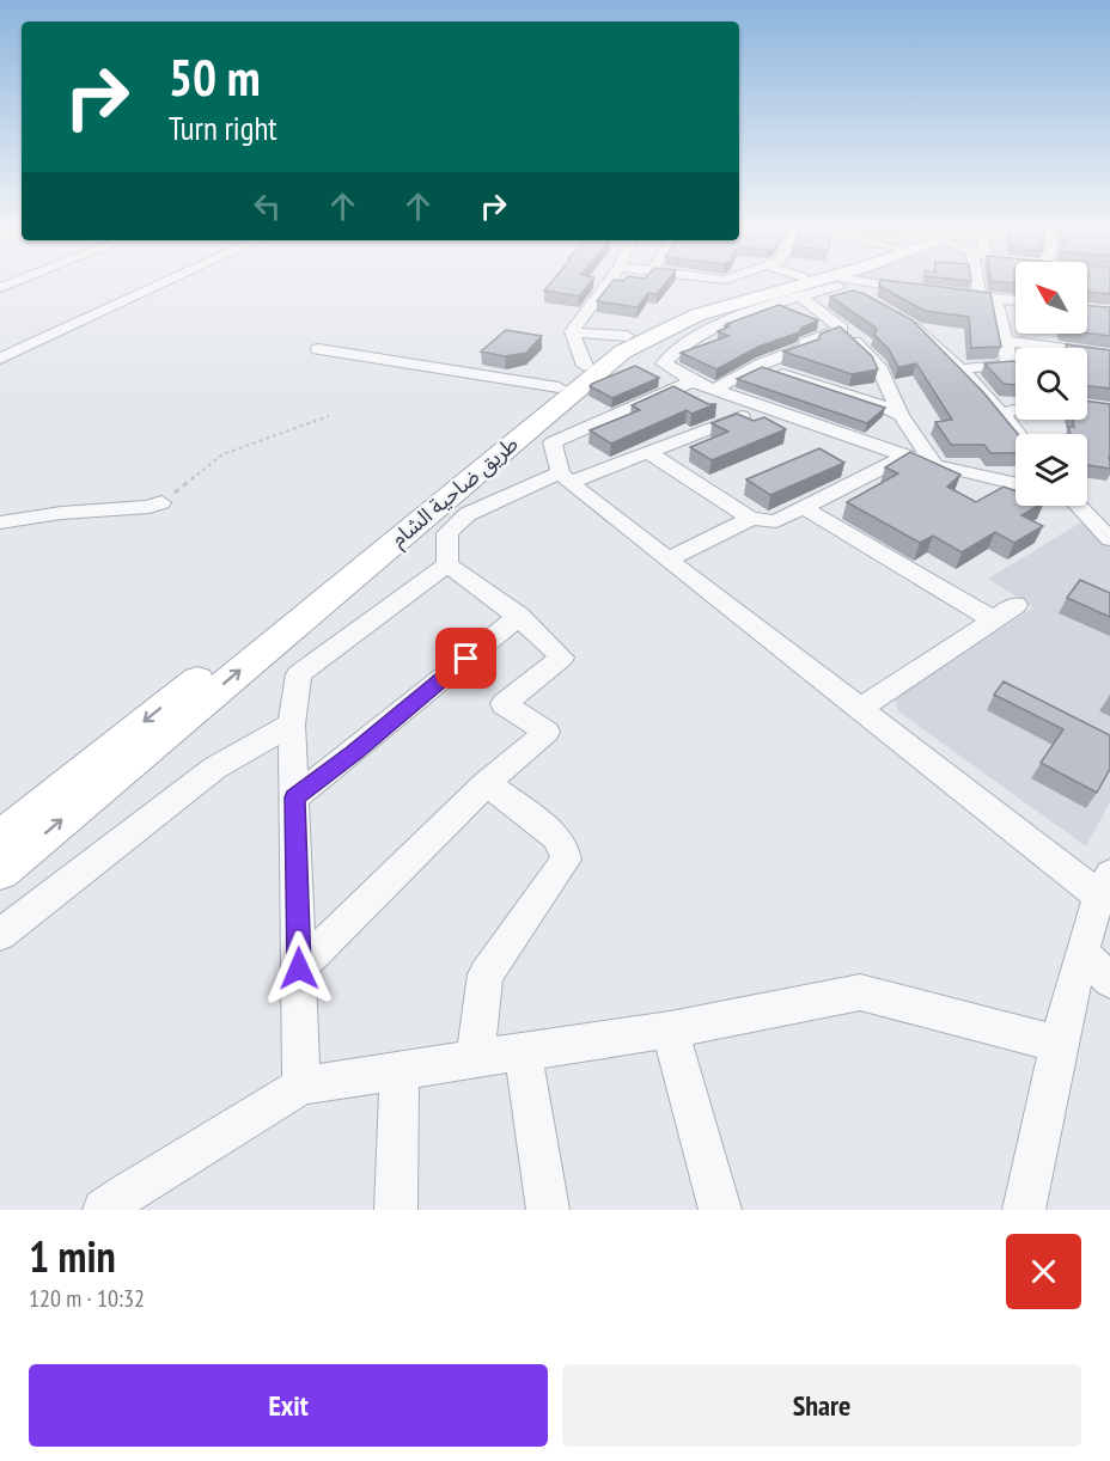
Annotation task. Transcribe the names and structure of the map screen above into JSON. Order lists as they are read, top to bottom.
{
  "streets": {
    "main road": ["طريق ضاحية الشام"]
  },
  "north": "top left",
  "page": {
    "turn": ["50 m", "Turn right"],
    "heading": ["1 min", "120 m · 10:32"],
    "buttons": ["Exit", "Share"]
  }
}
